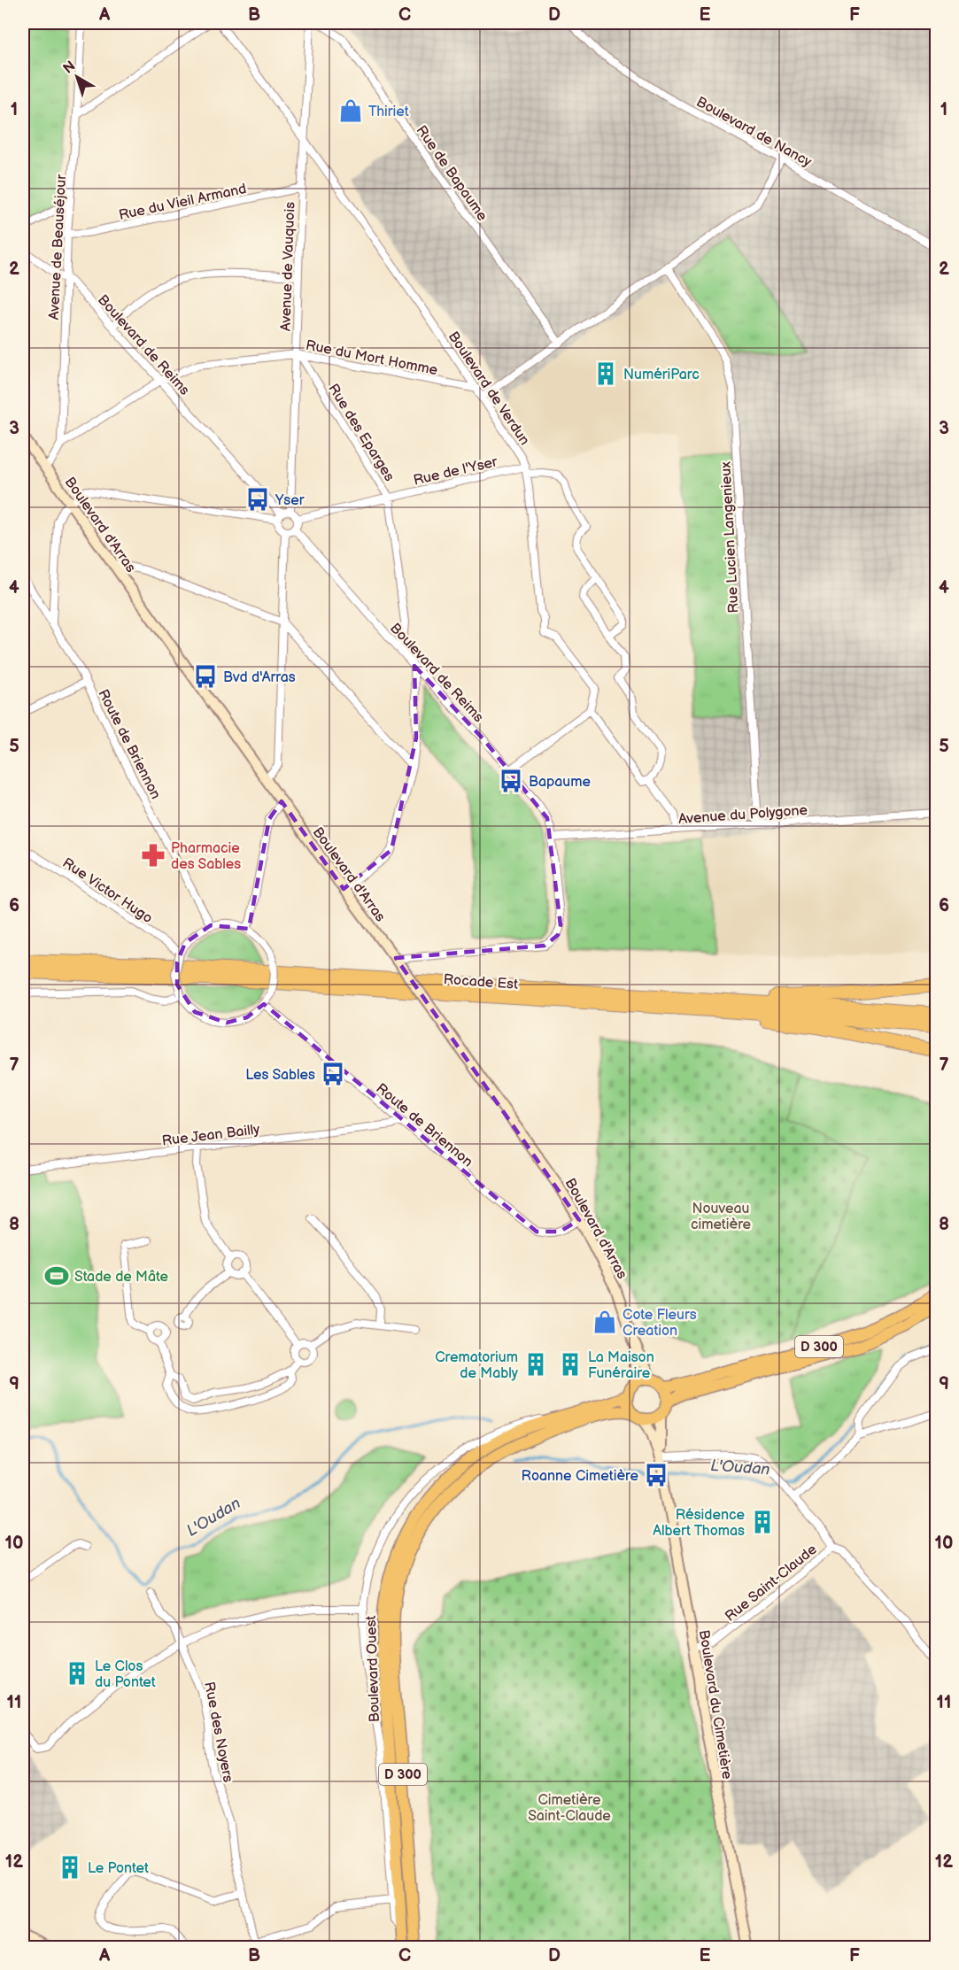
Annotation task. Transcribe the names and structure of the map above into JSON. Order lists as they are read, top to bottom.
{
  "streets": {
    "highway": ["Rocade Est"],
    "main road": [
      "Boulevard d'Arras",
      "D 300",
      "Boulevard Ouest",
      "Boulevard du Cimetière"
    ],
    "street": [
      "Boulevard de Nancy",
      "Rue de Bapaume",
      "Rue du Vieil Armand",
      "Avenue de Beauséjour",
      "Avenue de Vauquois",
      "Boulevard de Reims",
      "Rue du Mort Homme",
      "Boulevard de Verdun",
      "Rue des Eparges",
      "Rue de l'Yser",
      "Rue Lucien Langenieux",
      "Route de Briennon",
      "Avenue du Polygone",
      "Rue Victor Hugo",
      "Rue Jean Bailly",
      "Rue Saint-Claude",
      "Rue des Noyers"
    ]
  },
  "crossings": [
    ["Rue du Vieil Armand", "Avenue de Beauséjour"],
    ["Rue du Vieil Armand", "Avenue de Vauquois"],
    ["Avenue de Beauséjour", "Boulevard de Reims"],
    ["Avenue de Beauséjour", "Rue du Mort Homme"],
    ["Avenue de Vauquois", "Boulevard de Reims"],
    ["Avenue de Vauquois", "Rue du Mort Homme"],
    ["Avenue de Vauquois", "Boulevard de Verdun"],
    ["Avenue de Vauquois", "Rue des Eparges"],
    ["Avenue de Vauquois", "Rue de l'Yser"],
    ["Boulevard de Reims", "Rue du Mort Homme"],
    ["Boulevard de Reims", "Rue des Eparges"],
    ["Boulevard de Reims", "Rue de l'Yser"],
    ["Boulevard de Reims", "Boulevard d'Arras"],
    ["Boulevard de Reims", "Avenue du Polygone"],
    ["Rue du Mort Homme", "Boulevard de Verdun"],
    ["Rue du Mort Homme", "Rue des Eparges"],
    ["Boulevard de Verdun", "Rue de l'Yser"],
    ["Rue des Eparges", "Rue de l'Yser"],
    ["Boulevard d'Arras", "Route de Briennon"],
    ["Boulevard d'Arras", "D 300"],
    ["Boulevard d'Arras", "Boulevard Ouest"],
    ["Boulevard d'Arras", "Boulevard du Cimetière"],
    ["Rue Lucien Langenieux", "Avenue du Polygone"],
    ["Route de Briennon", "Rue Victor Hugo"],
    ["Route de Briennon", "Rue Jean Bailly"],
    ["D 300", "Boulevard Ouest"],
    ["D 300", "Boulevard du Cimetière"],
    ["Rue Saint-Claude", "Boulevard du Cimetière"],
    ["Boulevard Ouest", "Boulevard du Cimetière"]
  ],
  "water": ["L'Oudan"],
  "parks": ["Nouveau cimetière", "Cimetière Saint-Claude"],
  "places": {
    "shop": ["Thiriet", "Cote Fleurs Creation"],
    "building": [
      "NumériParc",
      "Crematorium de Mably",
      "La Maison Funéraire",
      "Résidence Albert Thomas",
      "Le Clos du Pontet",
      "Le Pontet"
    ],
    "bus stop": [
      "Yser",
      "Bvd d'Arras",
      "Bapaume",
      "Les Sables",
      "Roanne Cimetière"
    ],
    "pharmacy": ["Pharmacie des Sables"],
    "sports": ["Stade de Mâte"]
  },
  "north": "top left",
  "grid": {
    "columns": [
      "A",
      "B",
      "C",
      "D",
      "E",
      "F"
    ],
    "rows": [
      "1",
      "2",
      "3",
      "4",
      "5",
      "6",
      "7",
      "8",
      "9",
      "10",
      "11",
      "12"
    ]
  }
}
